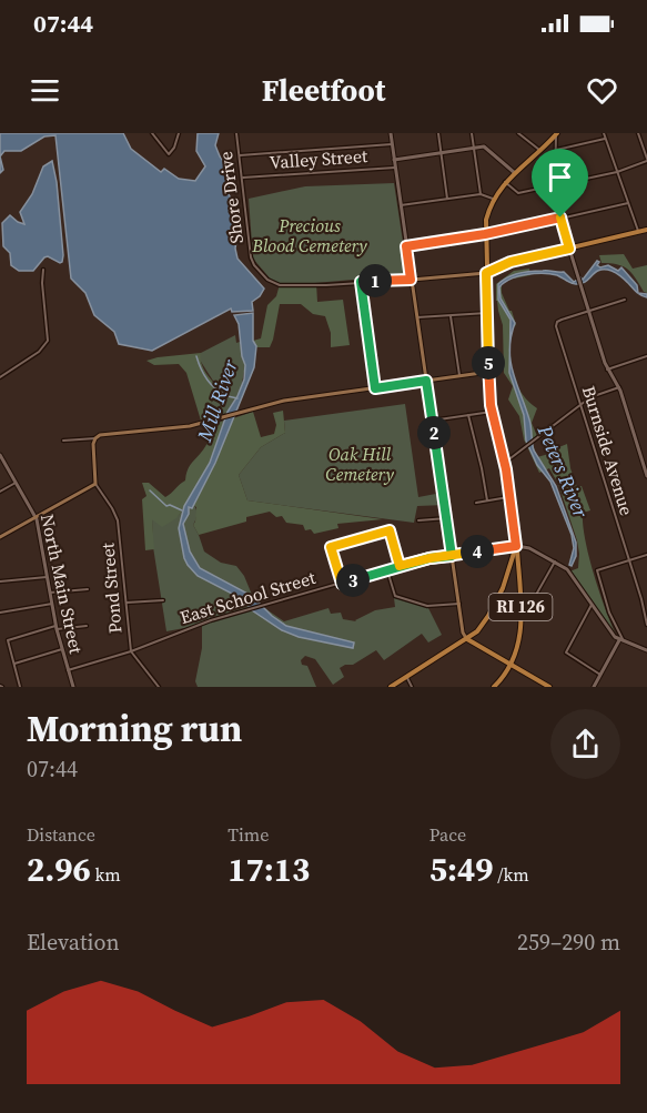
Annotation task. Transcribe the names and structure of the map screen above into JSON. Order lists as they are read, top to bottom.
{
  "streets": {
    "main road": ["RI 126"],
    "street": [
      "Valley Street",
      "Shore Drive",
      "Burnside Avenue",
      "North Main Street",
      "Pond Street",
      "East School Street"
    ]
  },
  "crossings": [
    ["Valley Street", "Shore Drive"],
    ["North Main Street", "East School Street"],
    ["Pond Street", "East School Street"],
    ["East School Street", "RI 126"]
  ],
  "water": ["Mill River", "Peters River"],
  "parks": ["Precious Blood Cemetery", "Oak Hill Cemetery"],
  "page": {
    "status": "07:44",
    "header": "Fleetfoot",
    "pins": [
      "1",
      "5",
      "2",
      "4",
      "3"
    ],
    "heading": ["Morning run", "07:44"],
    "stats": [
      ["Distance", "2.96 km"],
      ["Time", "17:13"],
      ["Pace", "5:49 /km"]
    ],
    "chart": ["Elevation", "259–290 m"]
  }
}
